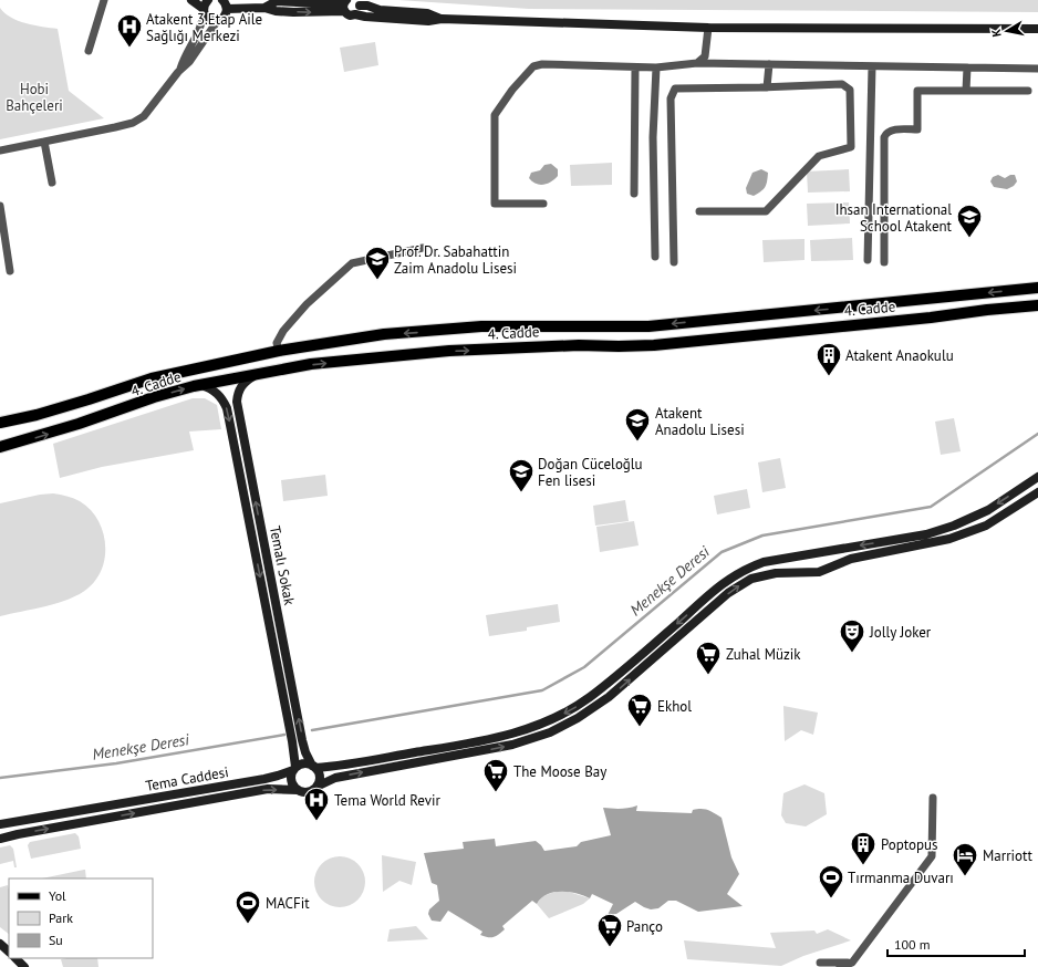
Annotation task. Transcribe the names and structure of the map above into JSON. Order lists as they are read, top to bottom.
{
  "streets": {
    "main road": ["4. Cadde"],
    "street": ["Temalı Sokak", "Tema Caddesi"]
  },
  "crossings": [
    ["4. Cadde", "Temalı Sokak"],
    ["Temalı Sokak", "Tema Caddesi"]
  ],
  "water": ["Menekşe Deresi"],
  "parks": ["Hobi Bahçeleri"],
  "places": {
    "hospital": ["Atakent 3.Etap Aile Sağlığı Merkezi", "Tema World Revir"],
    "school or university": [
      "Ihsan International School Atakent",
      "Prof. Dr. Sabahattin Zaim Anadolu Lisesi",
      "Atakent Anadolu Lisesi",
      "Doğan Cüceloğlu Fen lisesi"
    ],
    "building": ["Atakent Anaokulu", "Poptopus"],
    "theatre": ["Jolly Joker"],
    "supermarket": [
      "Zuhal Müzik",
      "Ekhol",
      "The Moose Bay",
      "Panço"
    ],
    "hotel": ["Marriott"],
    "sports": ["Tırmanma Duvarı", "MACFit"]
  },
  "legend": ["Yol", "Park", "Su"],
  "scale_bar": "100 m",
  "north": "left"
}
